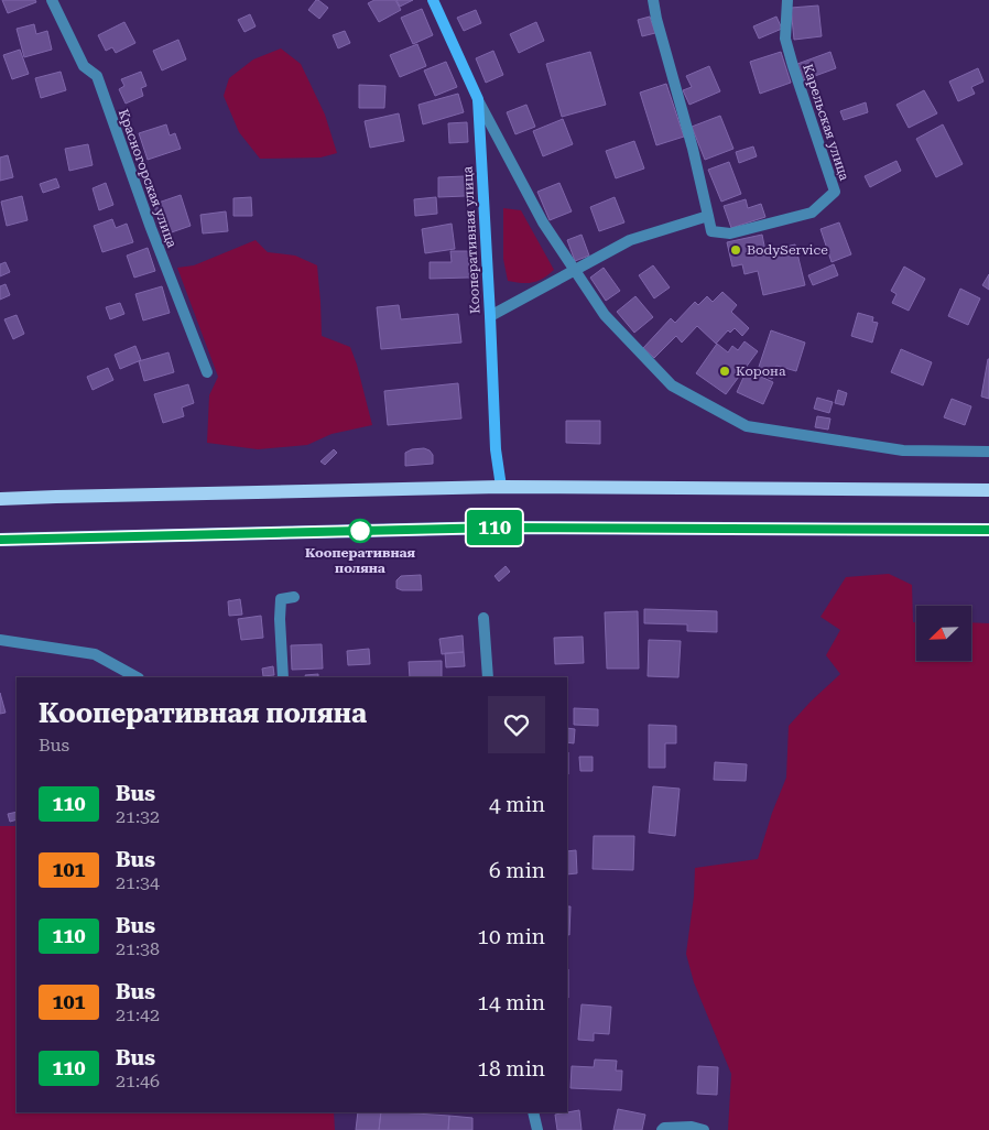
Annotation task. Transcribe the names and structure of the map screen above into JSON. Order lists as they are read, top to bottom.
{
  "streets": {
    "street": ["Карельская улица", "Красногорская улица", "Кооперативная улица"]
  },
  "places": ["BodyService", "Корона", "Кооперативная поляна"],
  "lines": ["bus line 110"],
  "north": "bottom left",
  "page": {
    "on_map": "110",
    "heading": ["Кооперативная поляна", "Bus"],
    "list": [
      {
        "mark": "110",
        "name": "Bus",
        "note": "21:32",
        "value": "4 min"
      },
      {
        "mark": "101",
        "name": "Bus",
        "note": "21:34",
        "value": "6 min"
      },
      {
        "mark": "110",
        "name": "Bus",
        "note": "21:38",
        "value": "10 min"
      },
      {
        "mark": "101",
        "name": "Bus",
        "note": "21:42",
        "value": "14 min"
      },
      {
        "mark": "110",
        "name": "Bus",
        "note": "21:46",
        "value": "18 min"
      }
    ]
  }
}
